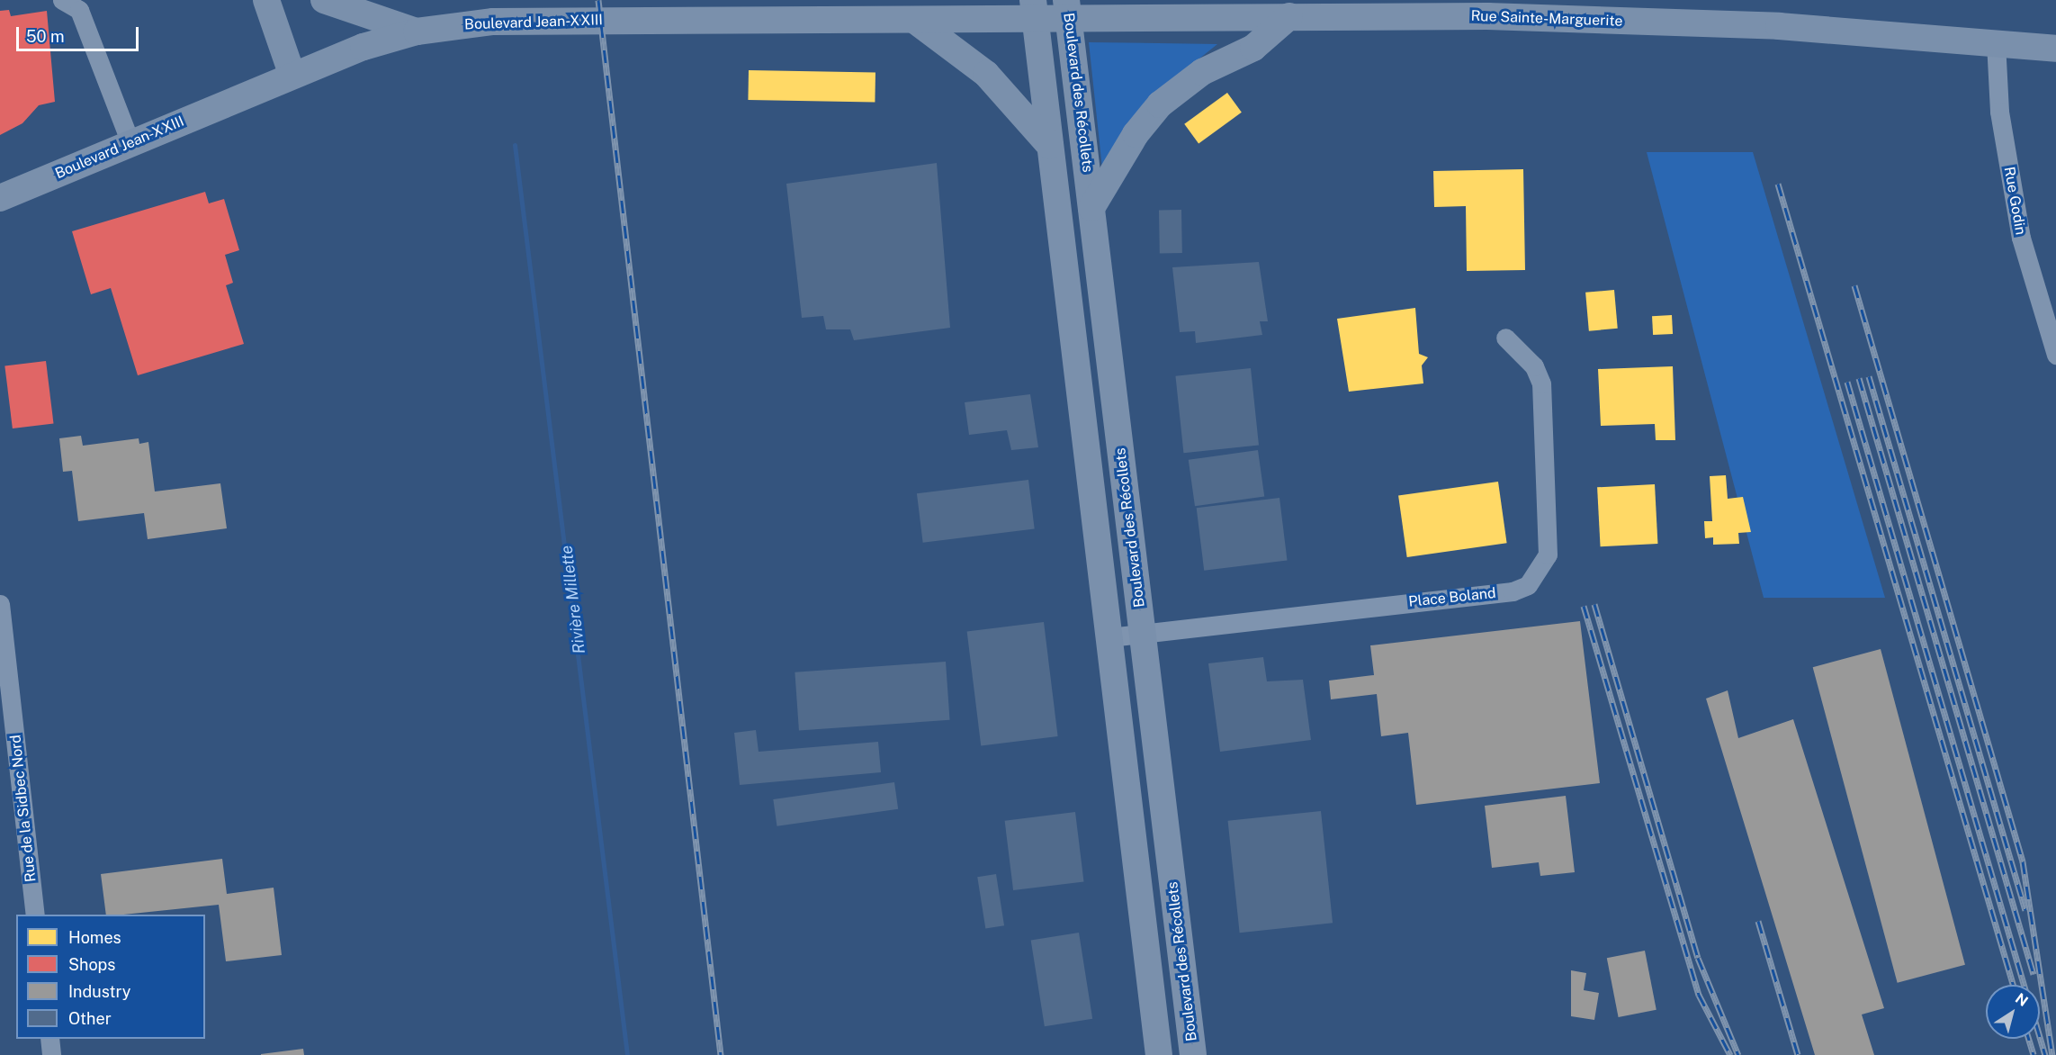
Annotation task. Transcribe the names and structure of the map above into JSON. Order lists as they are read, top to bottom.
{
  "streets": {
    "main road": ["Rue Sainte-Marguerite", "Boulevard Jean-XXIII", "Boulevard des Récollets"],
    "street": ["Rue Godin", "Place Boland", "Rue de la Sidbec Nord"]
  },
  "crossings": [
    ["Rue Sainte-Marguerite", "Boulevard Jean-XXIII"],
    ["Rue Sainte-Marguerite", "Boulevard des Récollets"],
    ["Rue Sainte-Marguerite", "Rue Godin"],
    ["Boulevard des Récollets", "Place Boland"]
  ],
  "water": ["Rivière Millette"],
  "legend": [
    "Homes",
    "Shops",
    "Industry",
    "Other"
  ],
  "scale_bar": "50 m",
  "north": "top right"
}
